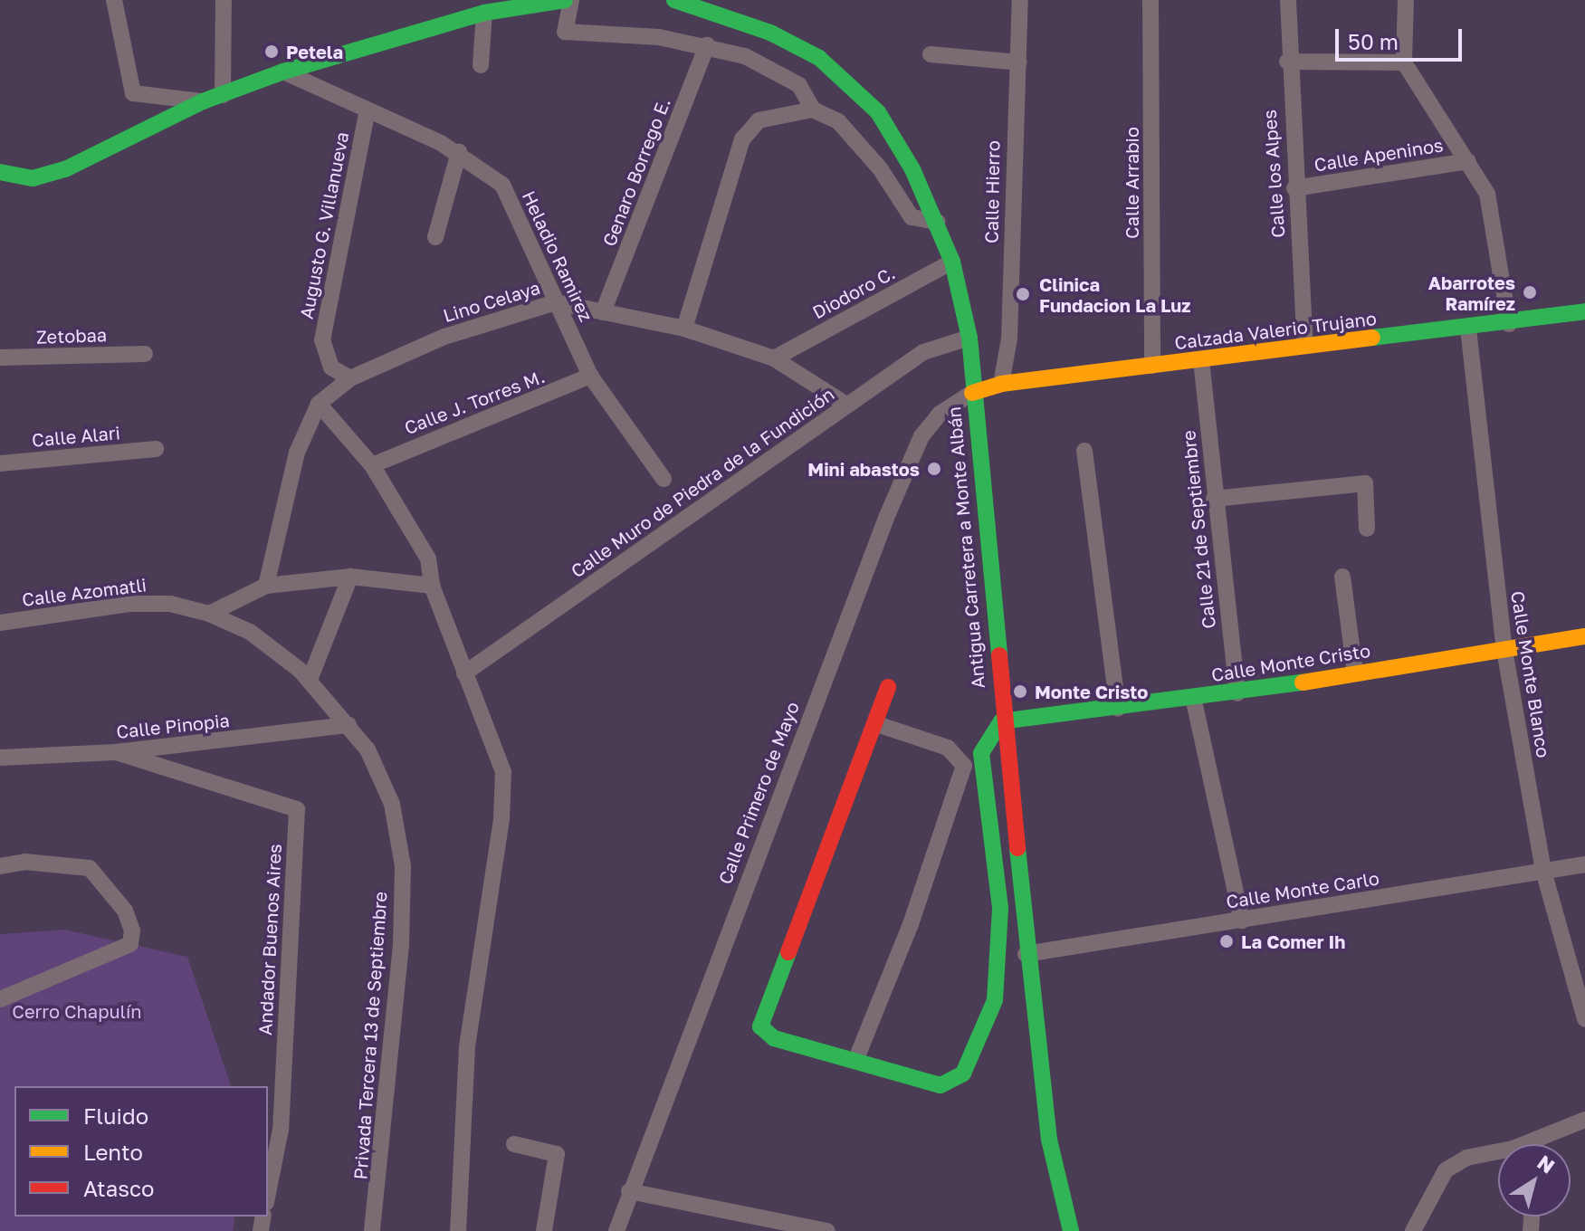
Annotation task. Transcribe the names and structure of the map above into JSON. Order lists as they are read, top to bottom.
{
  "streets": {
    "street": [
      "Calle Apeninos",
      "Genaro Borrego E.",
      "Calle los Alpes",
      "Calle Arrabio",
      "Calle Hierro",
      "Augusto G. Villanueva",
      "Heladio Ramirez",
      "Diodoro C.",
      "Lino Celaya",
      "Calzada Valerio Trujano",
      "Zetobaa",
      "Calle J. Torres M.",
      "Calle Alari",
      "Calle Muro de Piedra de la Fundición",
      "Calle 21 de Septiembre",
      "Antigua Carretera a Monte Albán",
      "Calle Azomatli",
      "Calle Monte Cristo",
      "Calle Monte Blanco",
      "Calle Pinopia",
      "Calle Primero de Mayo",
      "Calle Monte Carlo",
      "Andador Buenos Aires",
      "Privada Tercera 13 de Septiembre"
    ]
  },
  "crossings": [
    ["Calle Apeninos", "Calle los Alpes"],
    ["Genaro Borrego E.", "Lino Celaya"],
    ["Calle los Alpes", "Calzada Valerio Trujano"],
    ["Calle Arrabio", "Calzada Valerio Trujano"],
    ["Calle Hierro", "Calzada Valerio Trujano"],
    ["Augusto G. Villanueva", "Heladio Ramirez"],
    ["Augusto G. Villanueva", "Lino Celaya"],
    ["Heladio Ramirez", "Lino Celaya"],
    ["Heladio Ramirez", "Calle J. Torres M."],
    ["Diodoro C.", "Lino Celaya"],
    ["Diodoro C.", "Antigua Carretera a Monte Albán"],
    ["Lino Celaya", "Calle Muro de Piedra de la Fundición"],
    ["Calzada Valerio Trujano", "Calle 21 de Septiembre"],
    ["Calzada Valerio Trujano", "Antigua Carretera a Monte Albán"],
    ["Calzada Valerio Trujano", "Calle Monte Blanco"],
    ["Calzada Valerio Trujano", "Calle Primero de Mayo"],
    ["Calle Muro de Piedra de la Fundición", "Antigua Carretera a Monte Albán"],
    ["Calle 21 de Septiembre", "Calle Monte Cristo"],
    ["Antigua Carretera a Monte Albán", "Calle Monte Cristo"],
    ["Antigua Carretera a Monte Albán", "Calle Primero de Mayo"],
    ["Antigua Carretera a Monte Albán", "Calle Monte Carlo"],
    ["Calle Azomatli", "Calle Pinopia"],
    ["Calle Azomatli", "Privada Tercera 13 de Septiembre"],
    ["Calle Monte Cristo", "Calle Monte Blanco"],
    ["Calle Monte Blanco", "Calle Monte Carlo"],
    ["Calle Pinopia", "Andador Buenos Aires"],
    ["Calle Pinopia", "Privada Tercera 13 de Septiembre"]
  ],
  "parks": ["Cerro Chapulín"],
  "places": [
    "Petela",
    "Abarrotes Ramírez",
    "Clinica Fundacion La Luz",
    "Mini abastos",
    "Monte Cristo",
    "La Comer Ih"
  ],
  "legend": ["Fluido", "Lento", "Atasco"],
  "scale_bar": "50 m",
  "north": "top right"
}
